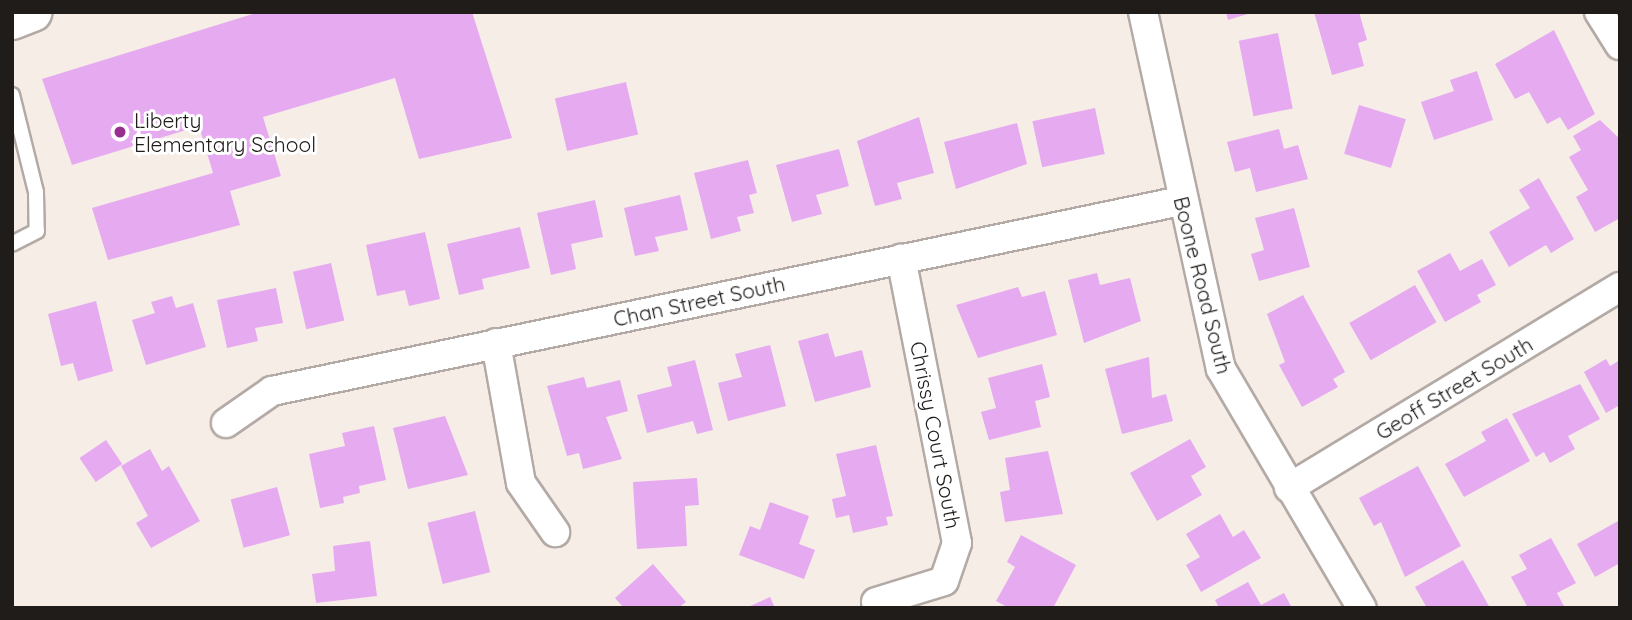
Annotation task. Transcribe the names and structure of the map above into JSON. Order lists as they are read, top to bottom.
{
  "streets": {
    "street": [
      "Boone Road South",
      "Chan Street South",
      "Geoff Street South",
      "Chrissy Court South"
    ]
  },
  "crossings": [
    ["Boone Road South", "Chan Street South"],
    ["Boone Road South", "Geoff Street South"],
    ["Chan Street South", "Chrissy Court South"]
  ],
  "places": ["Liberty Elementary School"]
}
